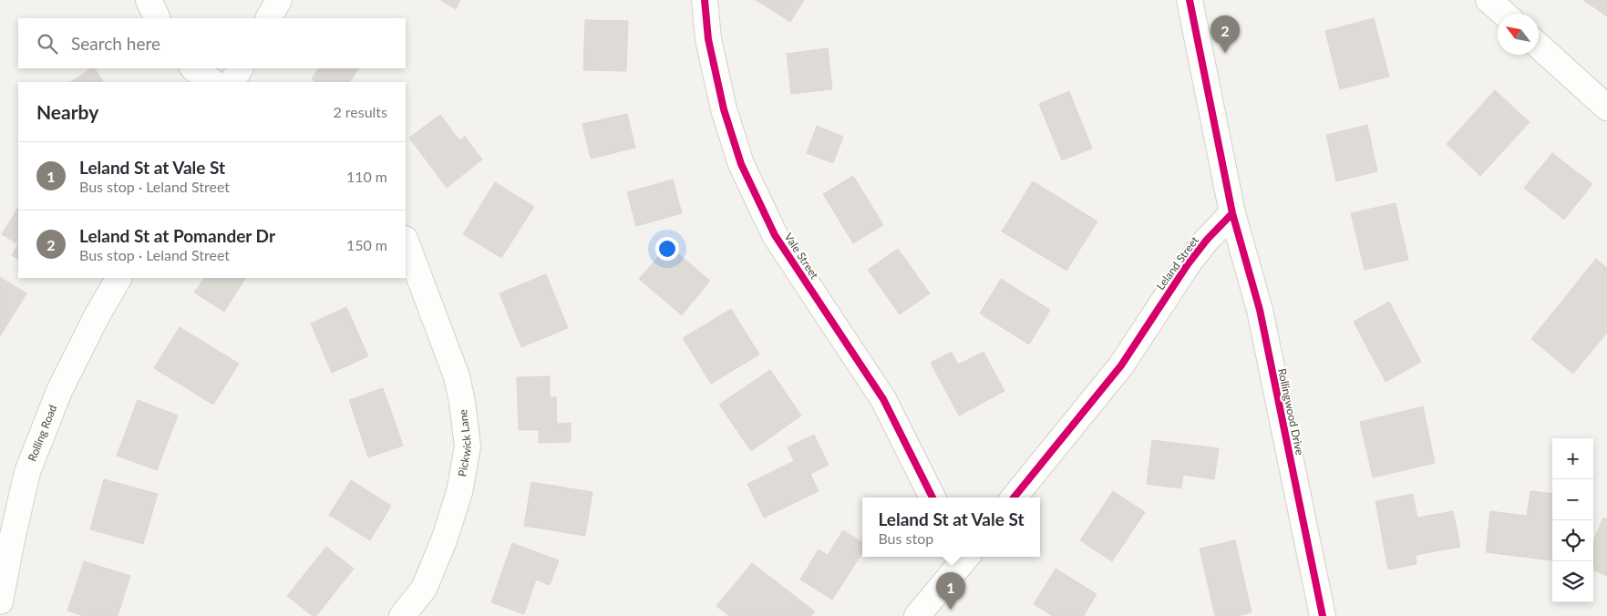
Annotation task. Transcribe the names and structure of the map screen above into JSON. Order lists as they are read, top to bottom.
{
  "streets": {
    "street": [
      "Vale Street",
      "Leland Street",
      "Rollingwood Drive",
      "Rolling Road",
      "Pickwick Lane"
    ]
  },
  "crossings": [
    ["Leland Street", "Rollingwood Drive"]
  ],
  "north": "top left",
  "page": {
    "pins": ["2", "1"],
    "search": "Search here",
    "heading": ["Nearby", "2 results"],
    "list": [
      {
        "mark": "1",
        "name": "Leland St at Vale St",
        "note": "Bus stop · Leland Street",
        "value": "110 m"
      },
      {
        "mark": "2",
        "name": "Leland St at Pomander Dr",
        "note": "Bus stop · Leland Street",
        "value": "150 m"
      }
    ],
    "map_buttons": ["+", "−"],
    "popup": ["Leland St at Vale St", "Bus stop"]
  }
}
